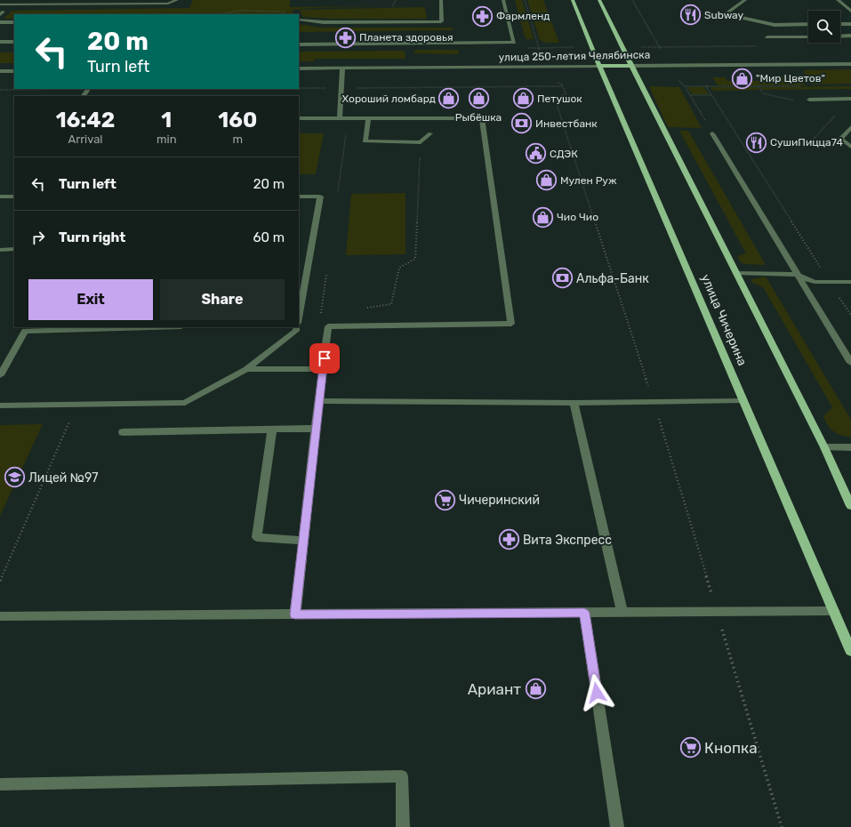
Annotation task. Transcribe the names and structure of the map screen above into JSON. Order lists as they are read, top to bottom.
{
  "streets": {
    "main road": ["улица 250-летия Челябинска", "улица Чичерина"]
  },
  "crossings": [
    ["улица 250-летия Челябинска", "улица Чичерина"]
  ],
  "places": {
    "restaurant": ["Subway", "СушиПицца74"],
    "pharmacy": ["Фармленд", "Планета здоровья", "Вита Экспресс"],
    "shop": [
      "\"Мир Цветов\"",
      "Хороший ломбард",
      "Рыбёшка",
      "Петушок",
      "Мулен Руж",
      "Чио Чио",
      "Ариант"
    ],
    "bank": ["Инвестбанк", "Альфа-Банк"],
    "public building": ["СДЭК"],
    "school or university": ["Лицей №97"],
    "supermarket": ["Чичеринский", "Кнопка"]
  },
  "page": {
    "turn": ["20 m", "Turn left"],
    "eta": [
      "16:42",
      "Arrival",
      "1",
      "min",
      "160",
      "m"
    ],
    "list": [
      {
        "name": "Turn left",
        "value": "20 m"
      },
      {
        "name": "Turn right",
        "value": "60 m"
      }
    ],
    "buttons": ["Exit", "Share"]
  }
}
